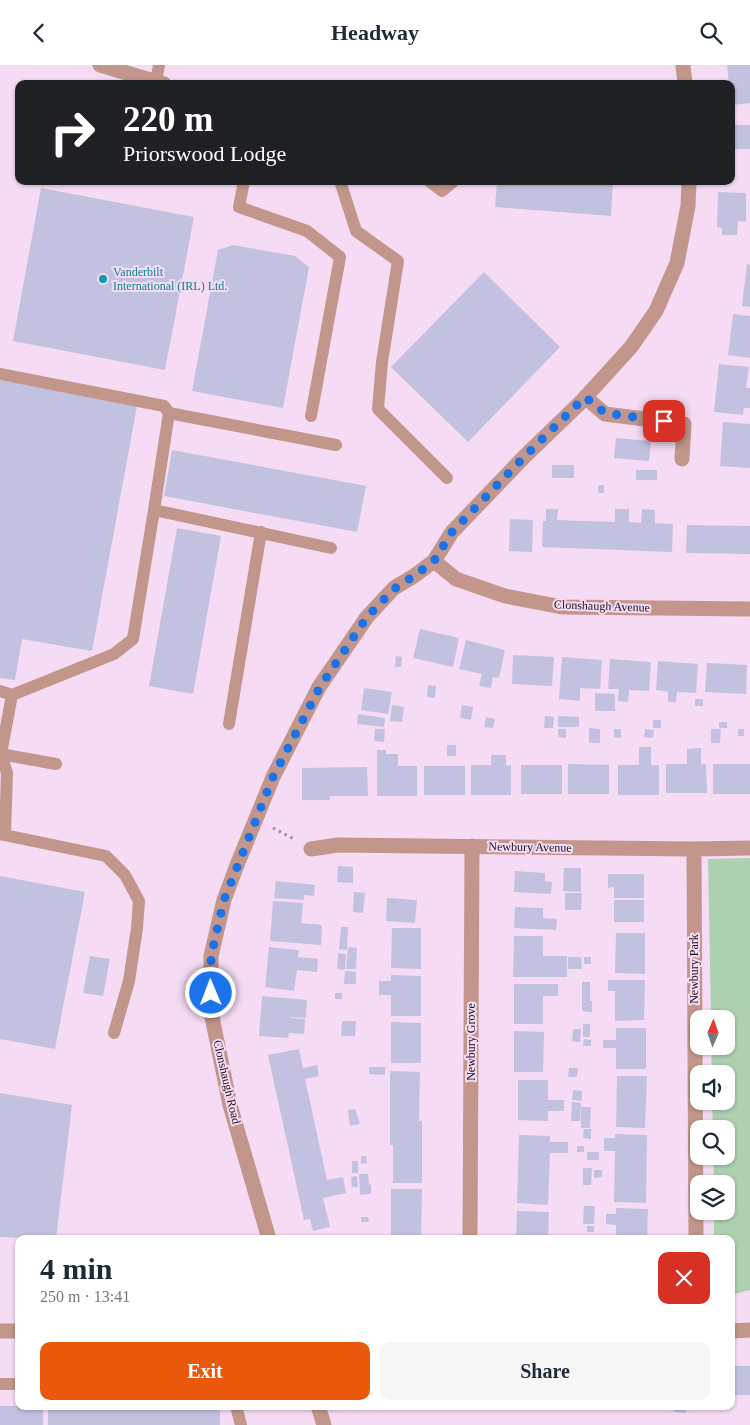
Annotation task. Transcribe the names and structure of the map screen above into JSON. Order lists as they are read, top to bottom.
{
  "streets": {
    "street": [
      "Clonshaugh Avenue",
      "Newbury Avenue",
      "Newbury Park",
      "Newbury Grove",
      "Clonshaugh Road"
    ]
  },
  "crossings": [
    ["Clonshaugh Avenue", "Clonshaugh Road"],
    ["Newbury Avenue", "Newbury Park"],
    ["Newbury Avenue", "Newbury Grove"]
  ],
  "places": ["Vanderbilt International (IRL) Ltd."],
  "north": "top",
  "page": {
    "header": "Headway",
    "turn": ["220 m", "Priorswood Lodge"],
    "heading": ["4 min", "250 m · 13:41"],
    "buttons": ["Exit", "Share"]
  }
}
